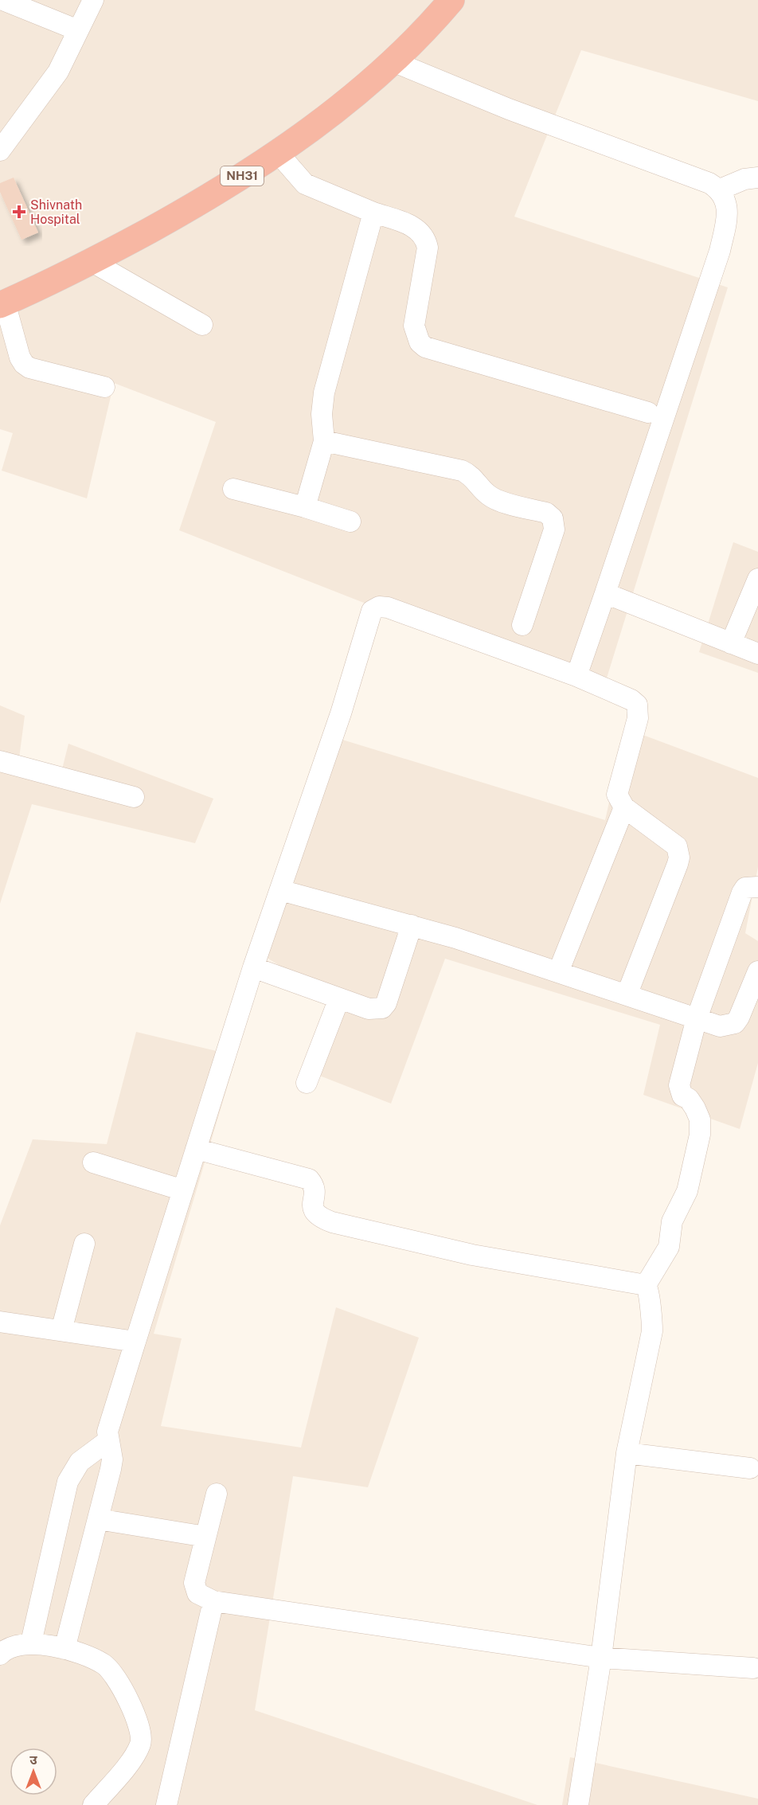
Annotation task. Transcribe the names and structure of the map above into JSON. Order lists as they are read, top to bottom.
{
  "streets": {
    "highway": ["NH31"]
  },
  "places": {
    "health": ["Shivnath Hospital"]
  },
  "north": "top"
}
